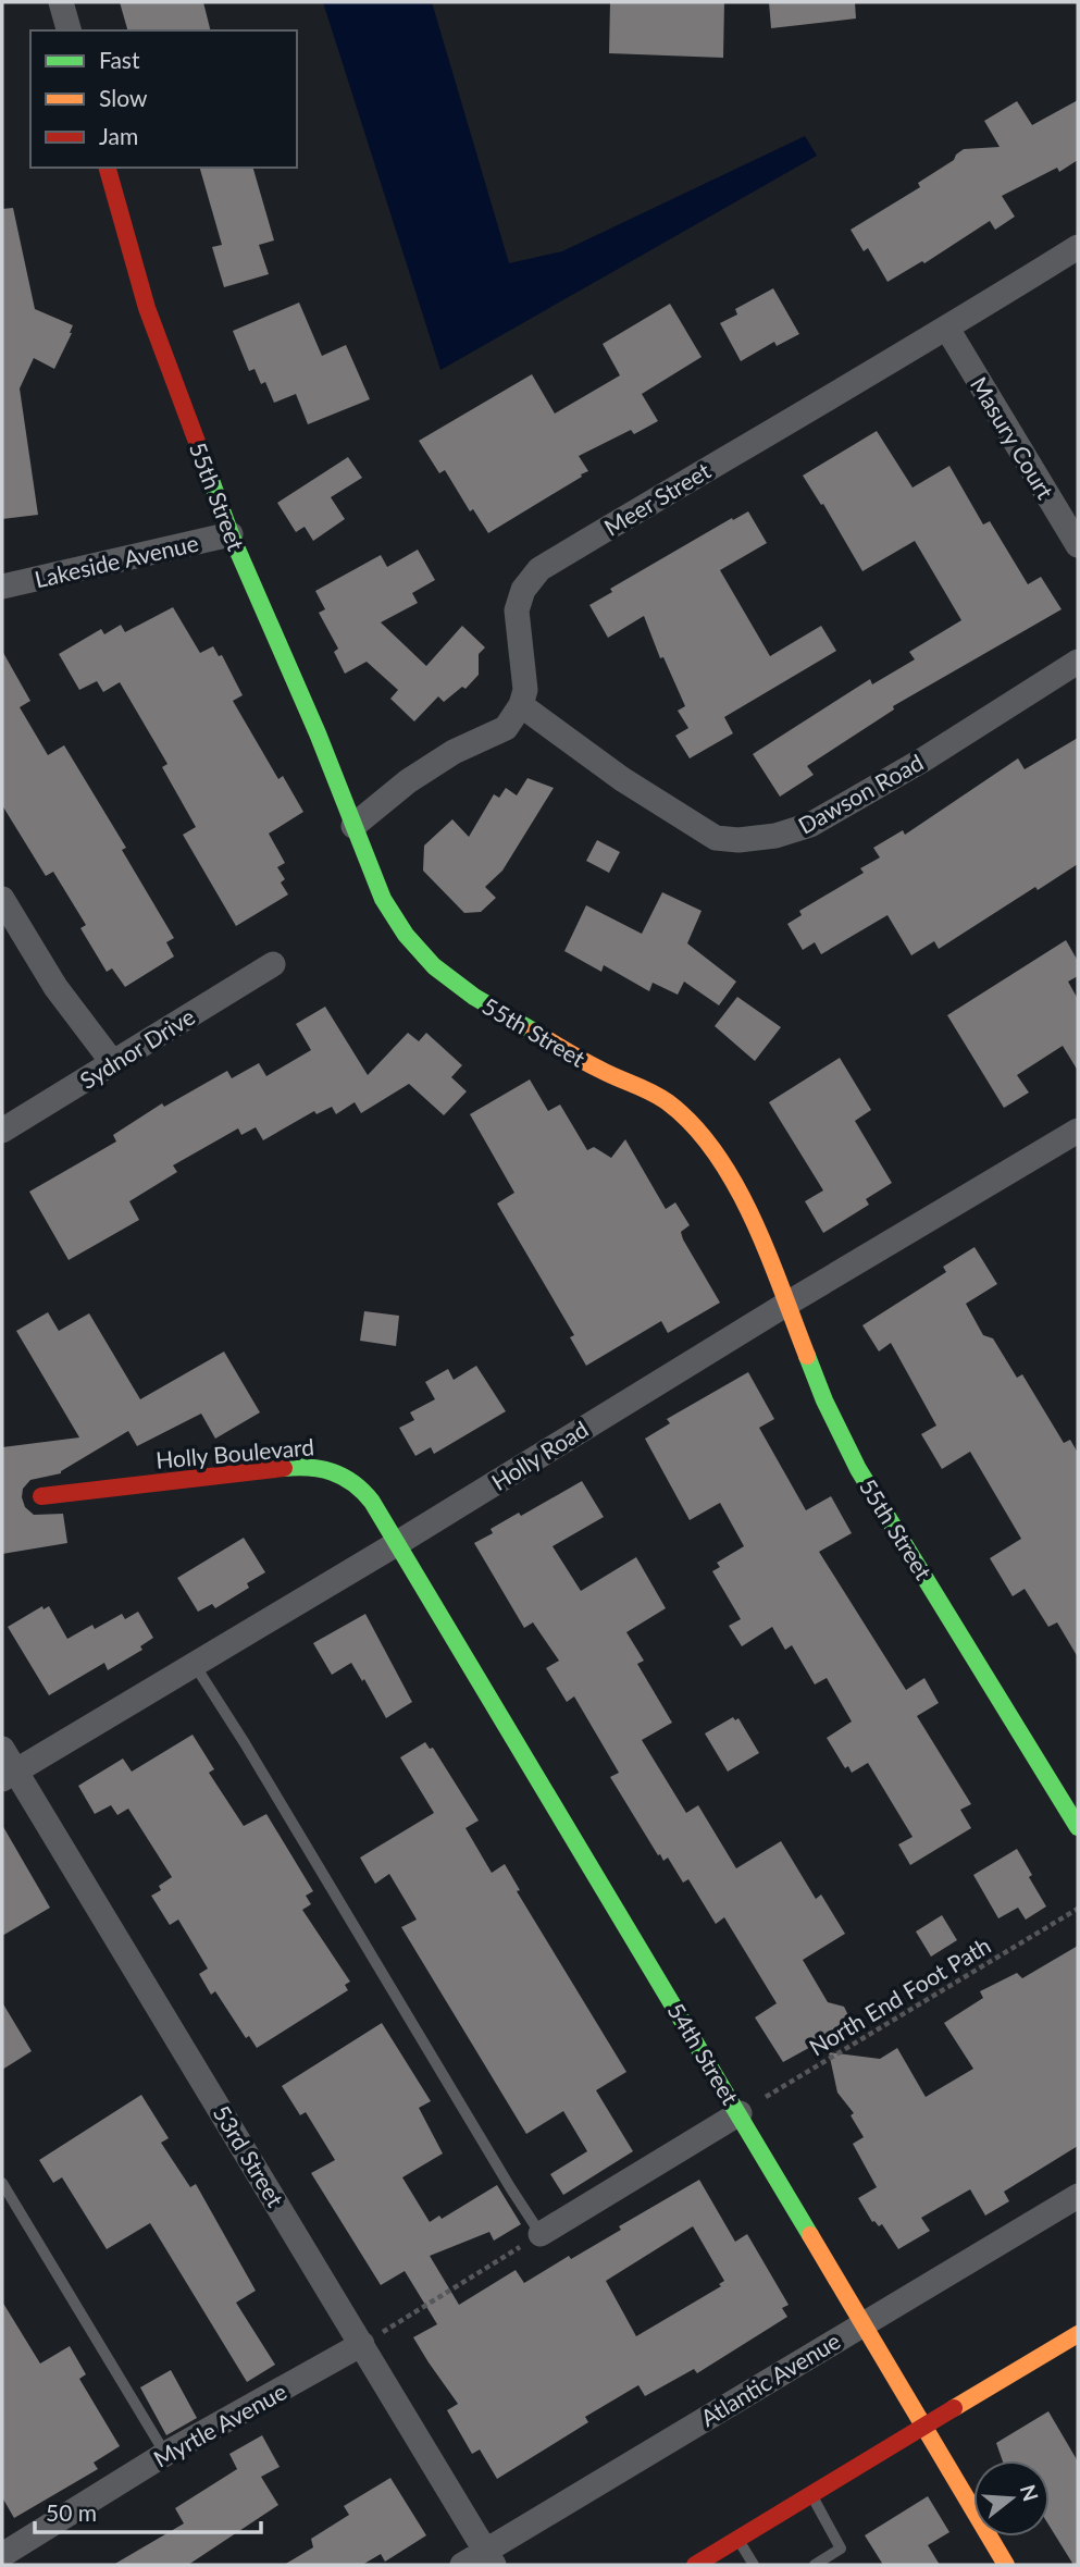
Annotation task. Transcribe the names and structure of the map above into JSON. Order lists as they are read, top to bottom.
{
  "streets": {
    "main road": ["55th Street", "Holly Boulevard", "54th Street"],
    "street": [
      "Masury Court",
      "Meer Street",
      "Lakeside Avenue",
      "Dawson Road",
      "Sydnor Drive",
      "Holly Road",
      "53rd Street",
      "Atlantic Avenue",
      "Myrtle Avenue"
    ],
    "path": ["North End Foot Path"]
  },
  "crossings": [
    ["Masury Court", "Meer Street"],
    ["55th Street", "Lakeside Avenue"],
    ["55th Street", "Holly Road"],
    ["Meer Street", "Dawson Road"],
    ["Holly Boulevard", "Holly Road"],
    ["Holly Boulevard", "54th Street"],
    ["Holly Road", "54th Street"],
    ["Holly Road", "53rd Street"],
    ["North End Foot Path", "54th Street"],
    ["54th Street", "Atlantic Avenue"],
    ["53rd Street", "Atlantic Avenue"],
    ["53rd Street", "Myrtle Avenue"]
  ],
  "legend": ["Fast", "Slow", "Jam"],
  "scale_bar": "50 m",
  "north": "right"
}
